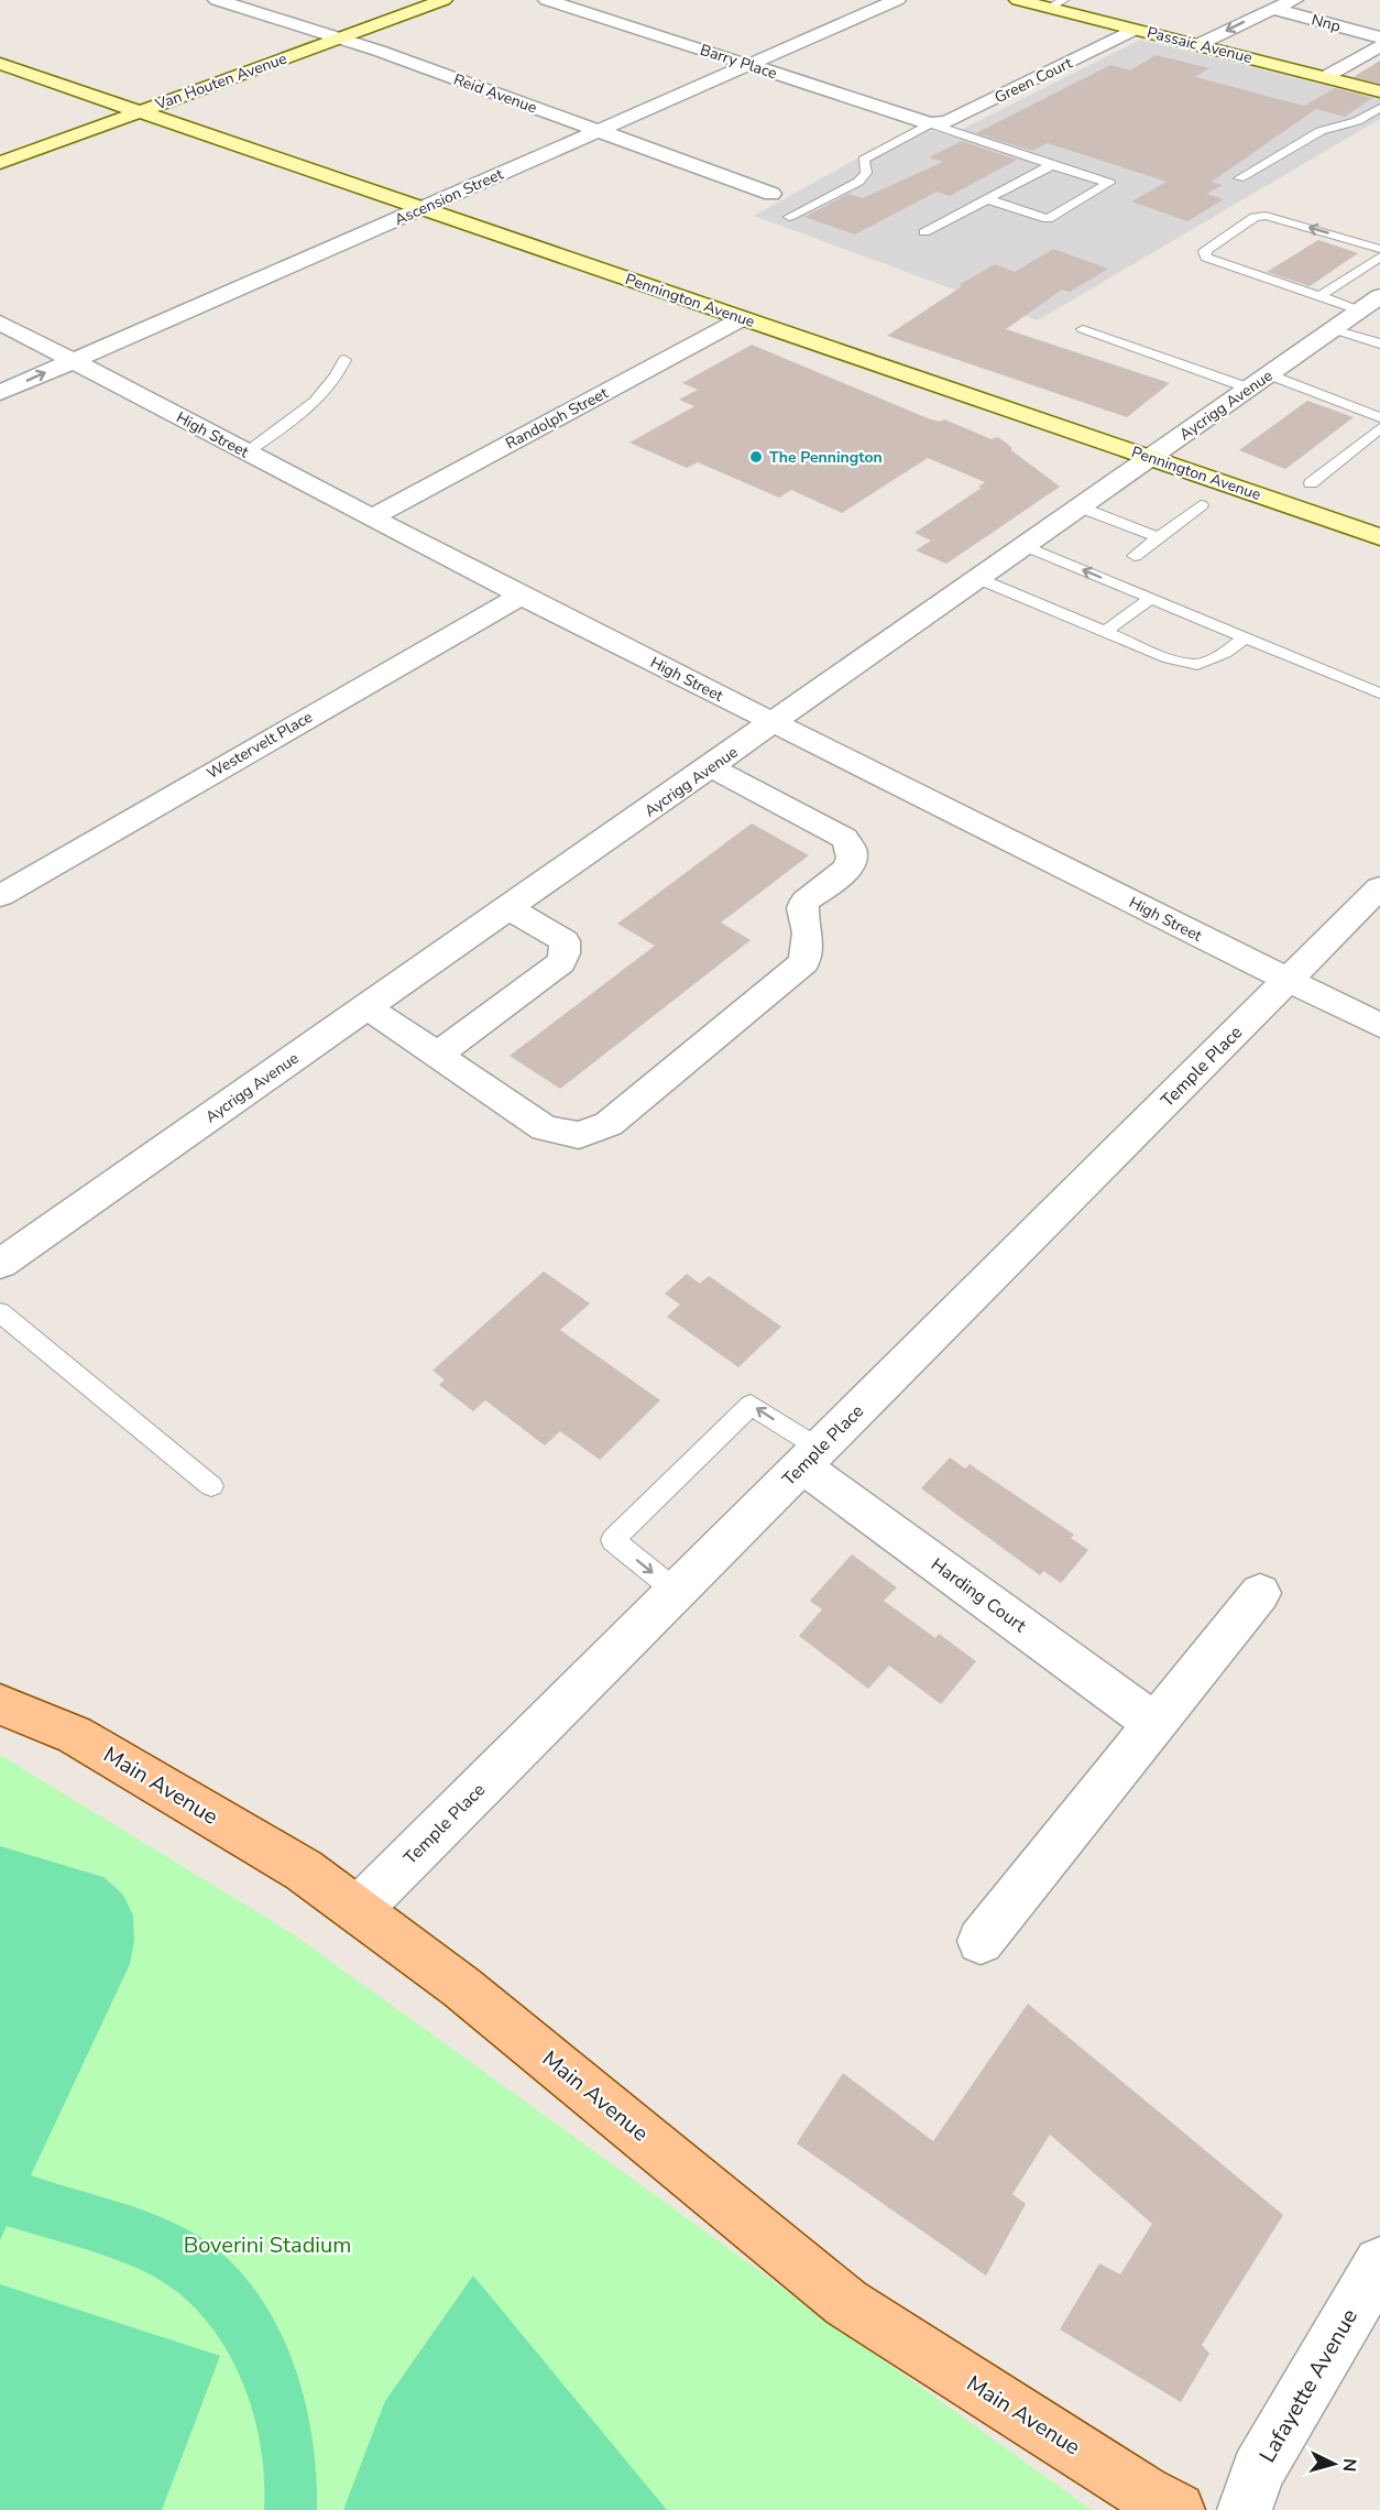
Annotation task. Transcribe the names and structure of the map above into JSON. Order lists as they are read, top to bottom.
{
  "streets": {
    "main road": ["Main Avenue"],
    "street": [
      "Nnp",
      "Passaic Avenue",
      "Barry Place",
      "Green Court",
      "Van Houten Avenue",
      "Reid Avenue",
      "Ascension Street",
      "Pennington Avenue",
      "Aycrigg Avenue",
      "Randolph Street",
      "High Street",
      "Westervelt Place",
      "Temple Place",
      "Harding Court",
      "Lafayette Avenue"
    ]
  },
  "crossings": [
    ["Passaic Avenue", "Green Court"],
    ["Barry Place", "Green Court"],
    ["Barry Place", "Ascension Street"],
    ["Van Houten Avenue", "Reid Avenue"],
    ["Van Houten Avenue", "Pennington Avenue"],
    ["Reid Avenue", "Ascension Street"],
    ["Ascension Street", "Pennington Avenue"],
    ["Ascension Street", "High Street"],
    ["Pennington Avenue", "Aycrigg Avenue"],
    ["Pennington Avenue", "Randolph Street"],
    ["Aycrigg Avenue", "High Street"],
    ["Randolph Street", "High Street"],
    ["High Street", "Westervelt Place"],
    ["High Street", "Temple Place"],
    ["Temple Place", "Harding Court"],
    ["Temple Place", "Main Avenue"]
  ],
  "parks": ["Boverini Stadium"],
  "places": ["The Pennington"],
  "north": "right"
}
